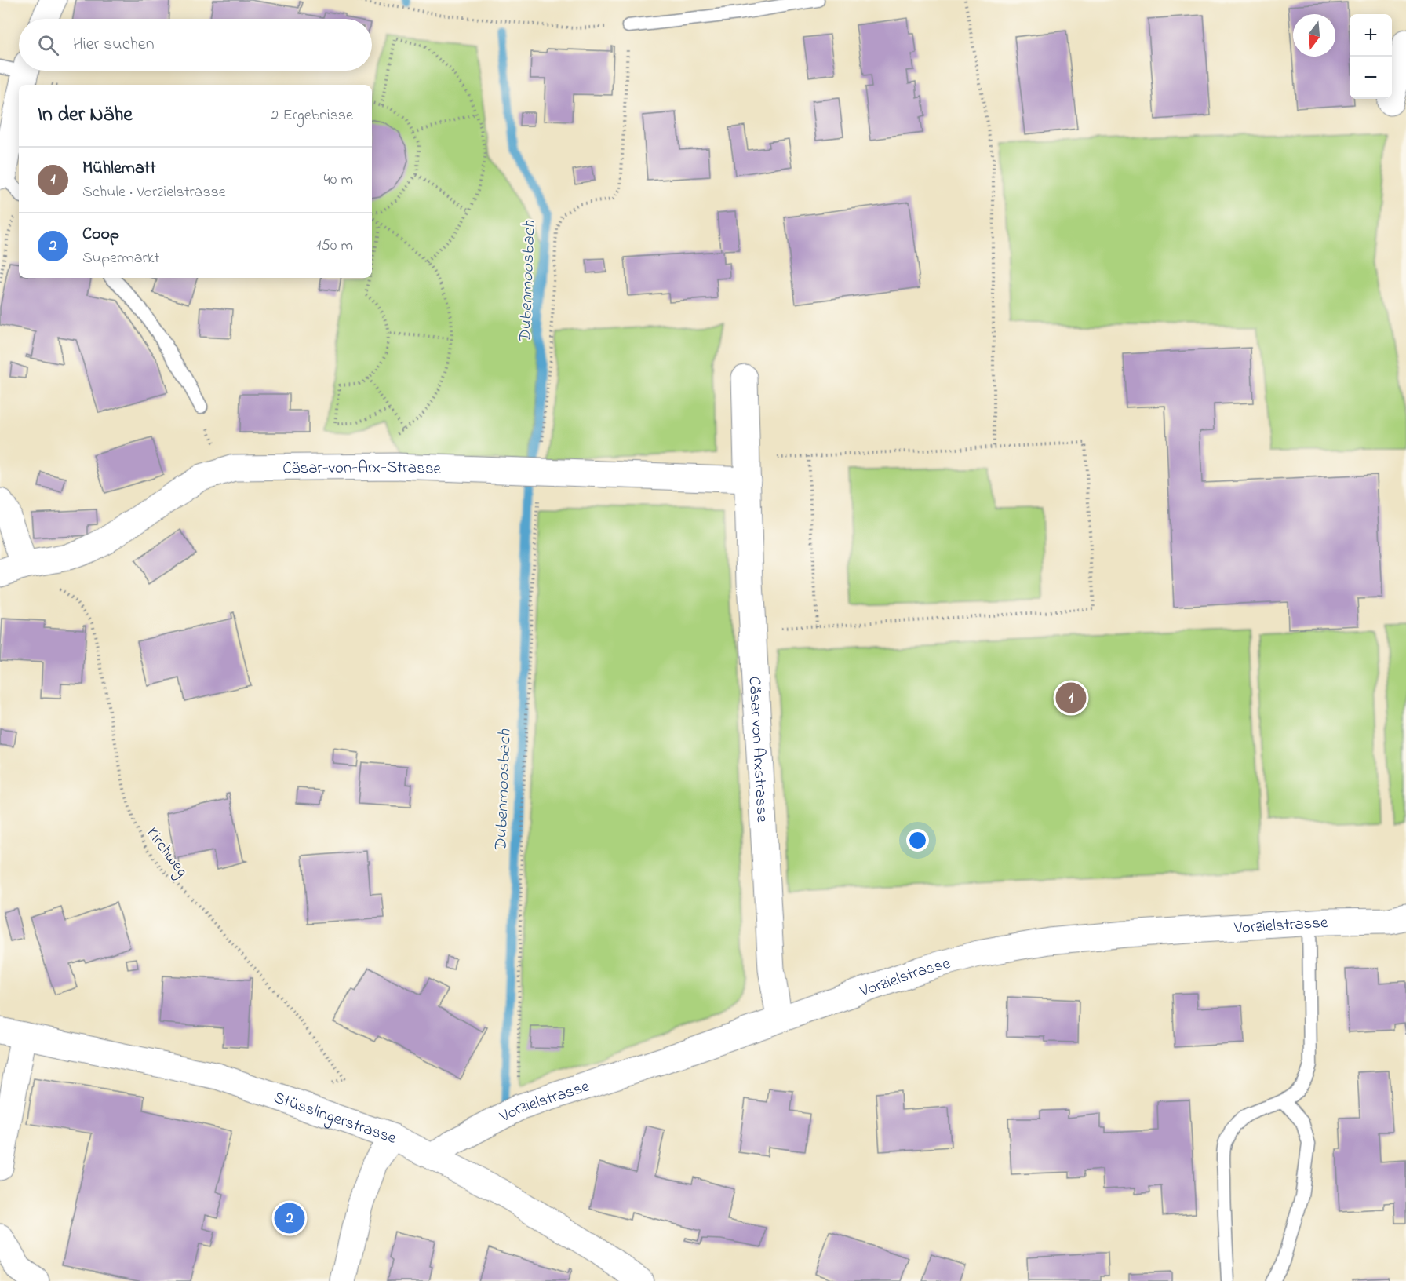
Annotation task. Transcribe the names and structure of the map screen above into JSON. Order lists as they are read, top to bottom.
{
  "streets": {
    "street": [
      "Cäsar-von-Arx-Strasse",
      "Cäsar von Arxstrasse",
      "Vorzielstrasse",
      "Stüsslingerstrasse"
    ],
    "path": ["Kirchweg"]
  },
  "crossings": [
    ["Cäsar-von-Arx-Strasse", "Cäsar von Arxstrasse"],
    ["Cäsar-von-Arx-Strasse", "Kirchweg"],
    ["Cäsar von Arxstrasse", "Vorzielstrasse"],
    ["Kirchweg", "Stüsslingerstrasse"],
    ["Vorzielstrasse", "Stüsslingerstrasse"]
  ],
  "water": ["Dubenmoosbach"],
  "north": "bottom",
  "page": {
    "map_buttons": ["+", "−"],
    "search": "Hier suchen",
    "heading": ["In der Nähe", "2 Ergebnisse"],
    "list": [
      {
        "mark": "1",
        "name": "Mühlematt",
        "note": "Schule · Vorzielstrasse",
        "value": "40 m"
      },
      {
        "mark": "2",
        "name": "Coop",
        "note": "Supermarkt",
        "value": "150 m"
      }
    ],
    "pins": ["1", "2"]
  }
}
